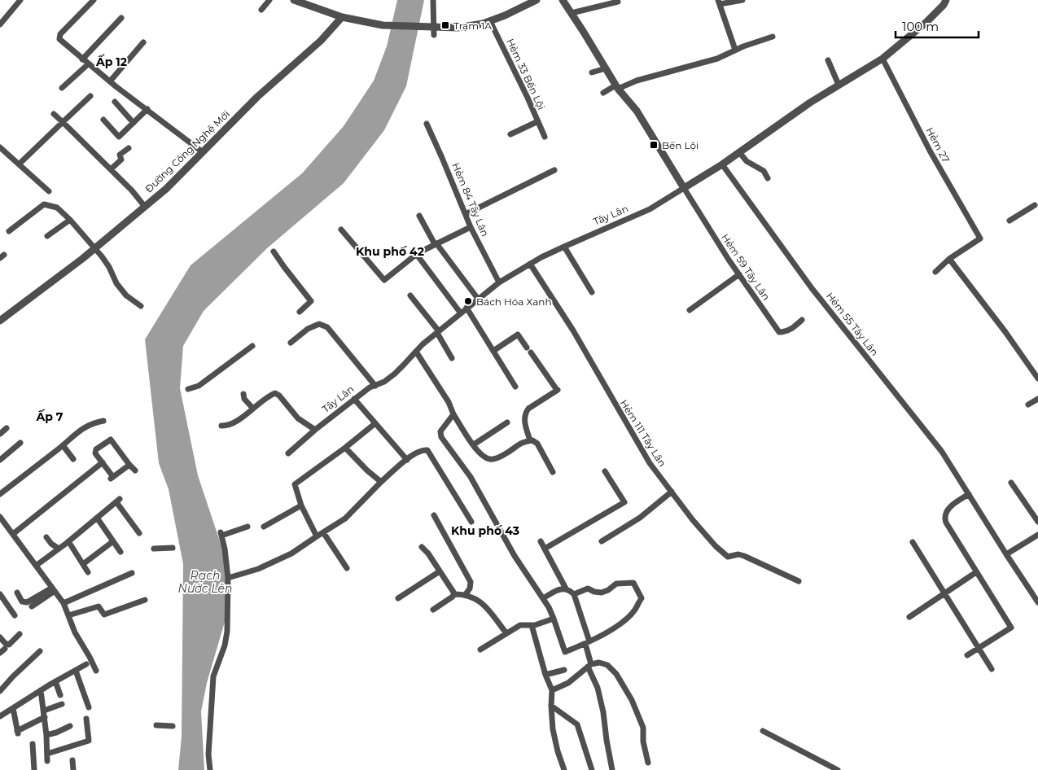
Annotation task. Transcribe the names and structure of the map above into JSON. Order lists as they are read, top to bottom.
{
  "streets": {
    "street": [
      "Hẻm 33 Bến Lội",
      "Hẻm 27",
      "Đường Công Nghệ Mới",
      "Hẻm 84 Tây Lân",
      "Tây Lân",
      "Hẻm 59 Tây Lân",
      "Hẻm 55 Tây Lân",
      "Hẻm 111 Tây Lân"
    ]
  },
  "crossings": [
    ["Hẻm 27", "Tây Lân"],
    ["Hẻm 84 Tây Lân", "Tây Lân"],
    ["Tây Lân", "Hẻm 59 Tây Lân"],
    ["Tây Lân", "Hẻm 55 Tây Lân"],
    ["Tây Lân", "Hẻm 111 Tây Lân"]
  ],
  "districts": [
    "Ấp 12",
    "Khu phố 42",
    "Ấp 7",
    "Khu phố 43"
  ],
  "water": ["Rạch Nước Lên"],
  "places": {
    "transit": ["Trạm 1A", "Bến Lội"],
    "other": ["Bách Hóa Xanh"]
  },
  "scale_bar": "100 m"
}
